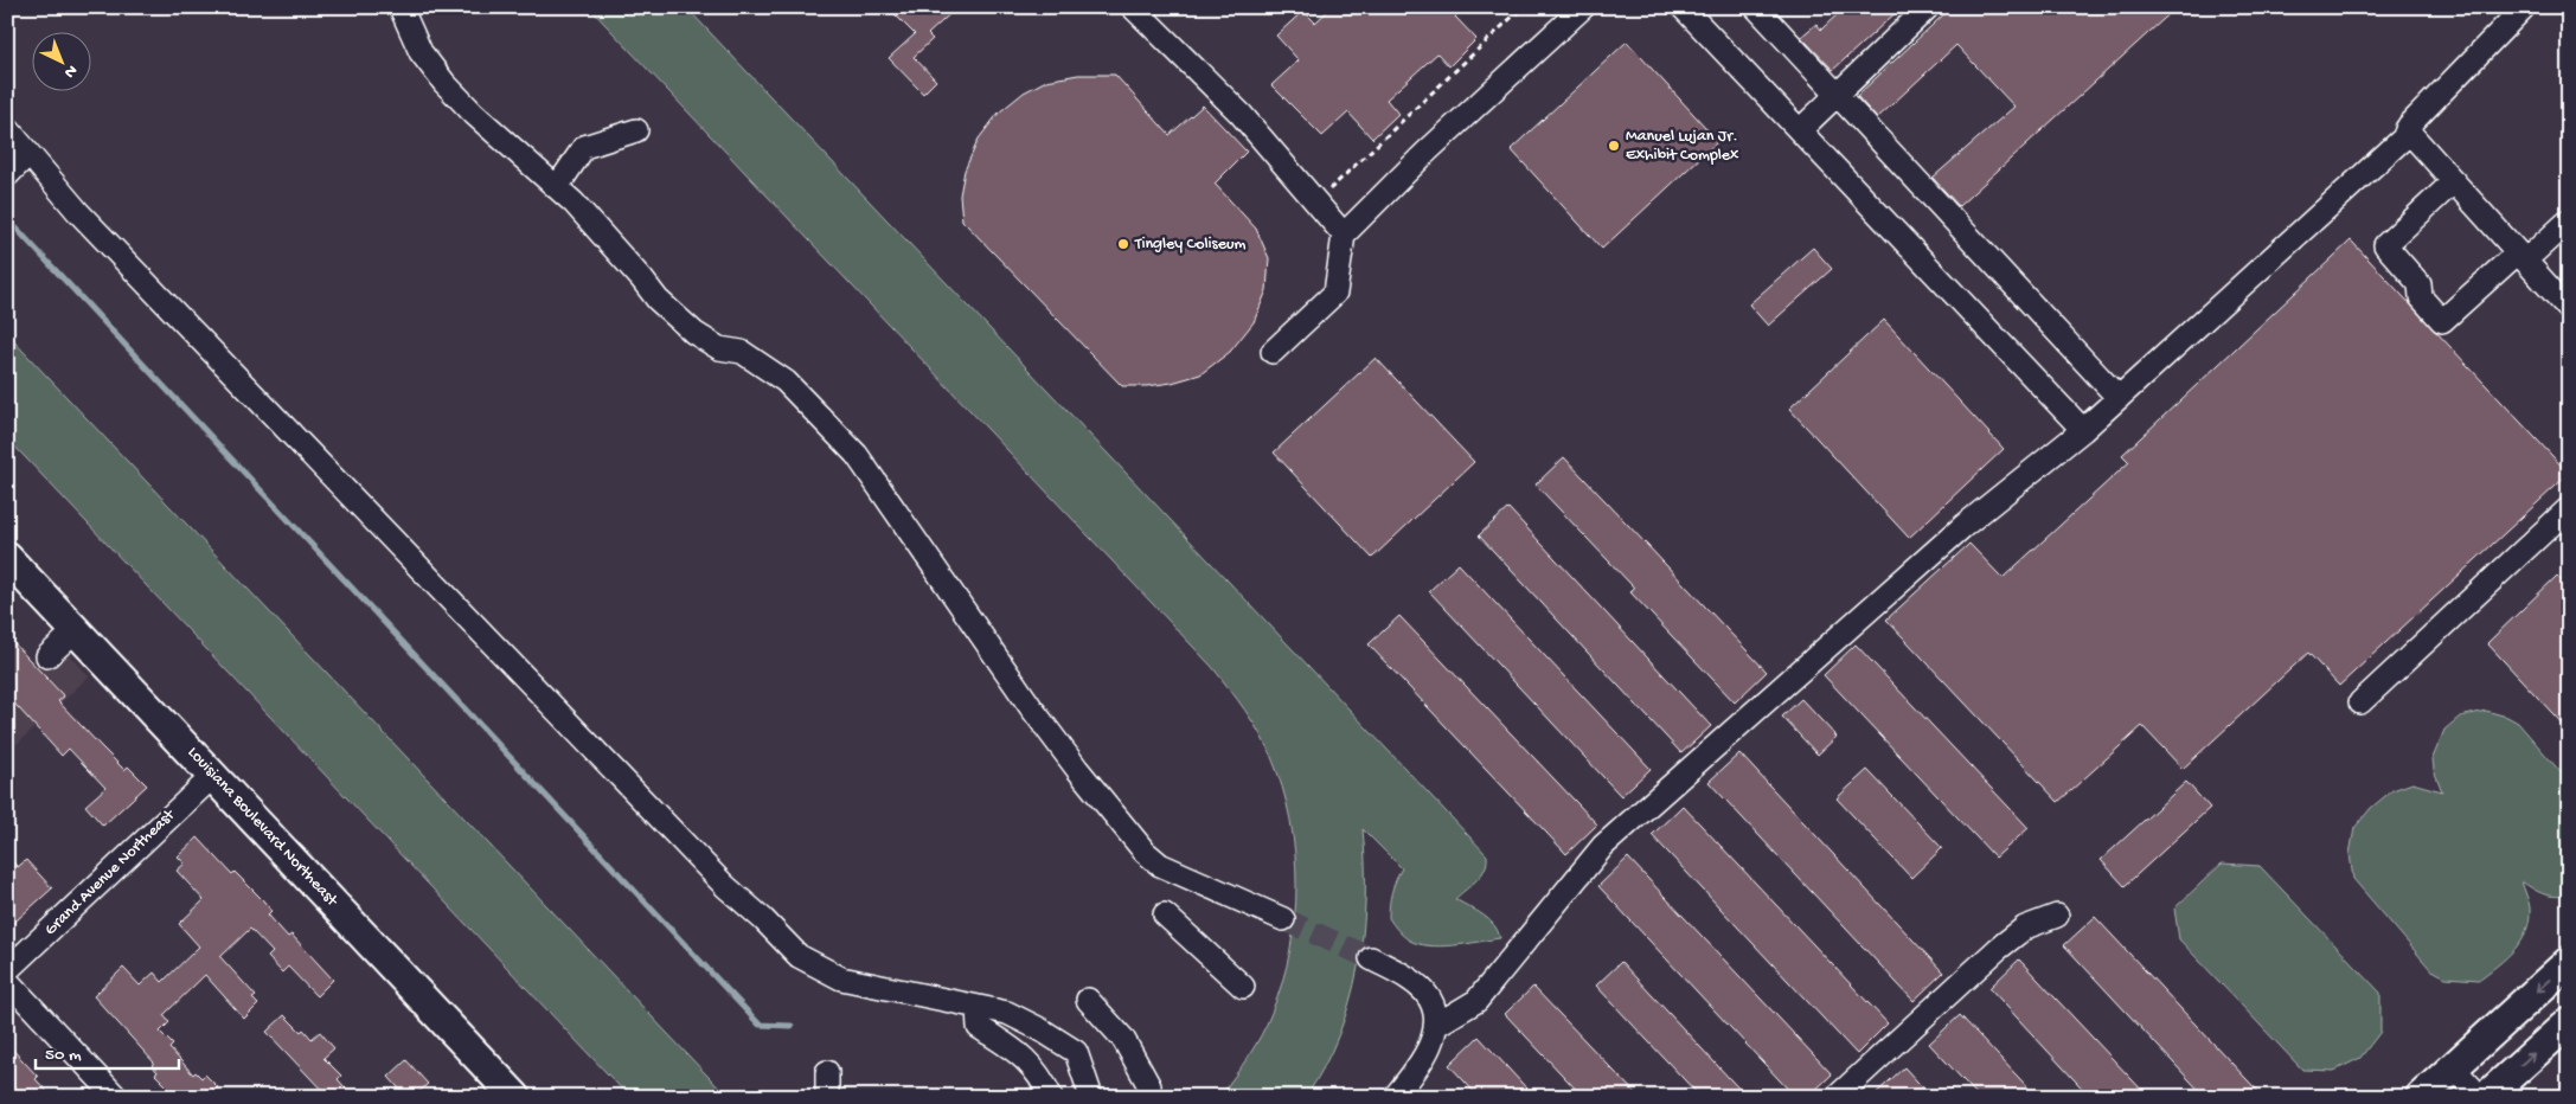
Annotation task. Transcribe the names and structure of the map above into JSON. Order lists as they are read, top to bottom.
{
  "streets": {
    "main road": ["Louisiana Boulevard Northeast"],
    "street": ["Grand Avenue Northeast"]
  },
  "crossings": [
    ["Louisiana Boulevard Northeast", "Grand Avenue Northeast"]
  ],
  "places": ["Manuel Lujan Jr. Exhibit Complex", "Tingley Coliseum"],
  "scale_bar": "50 m",
  "north": "bottom right"
}
